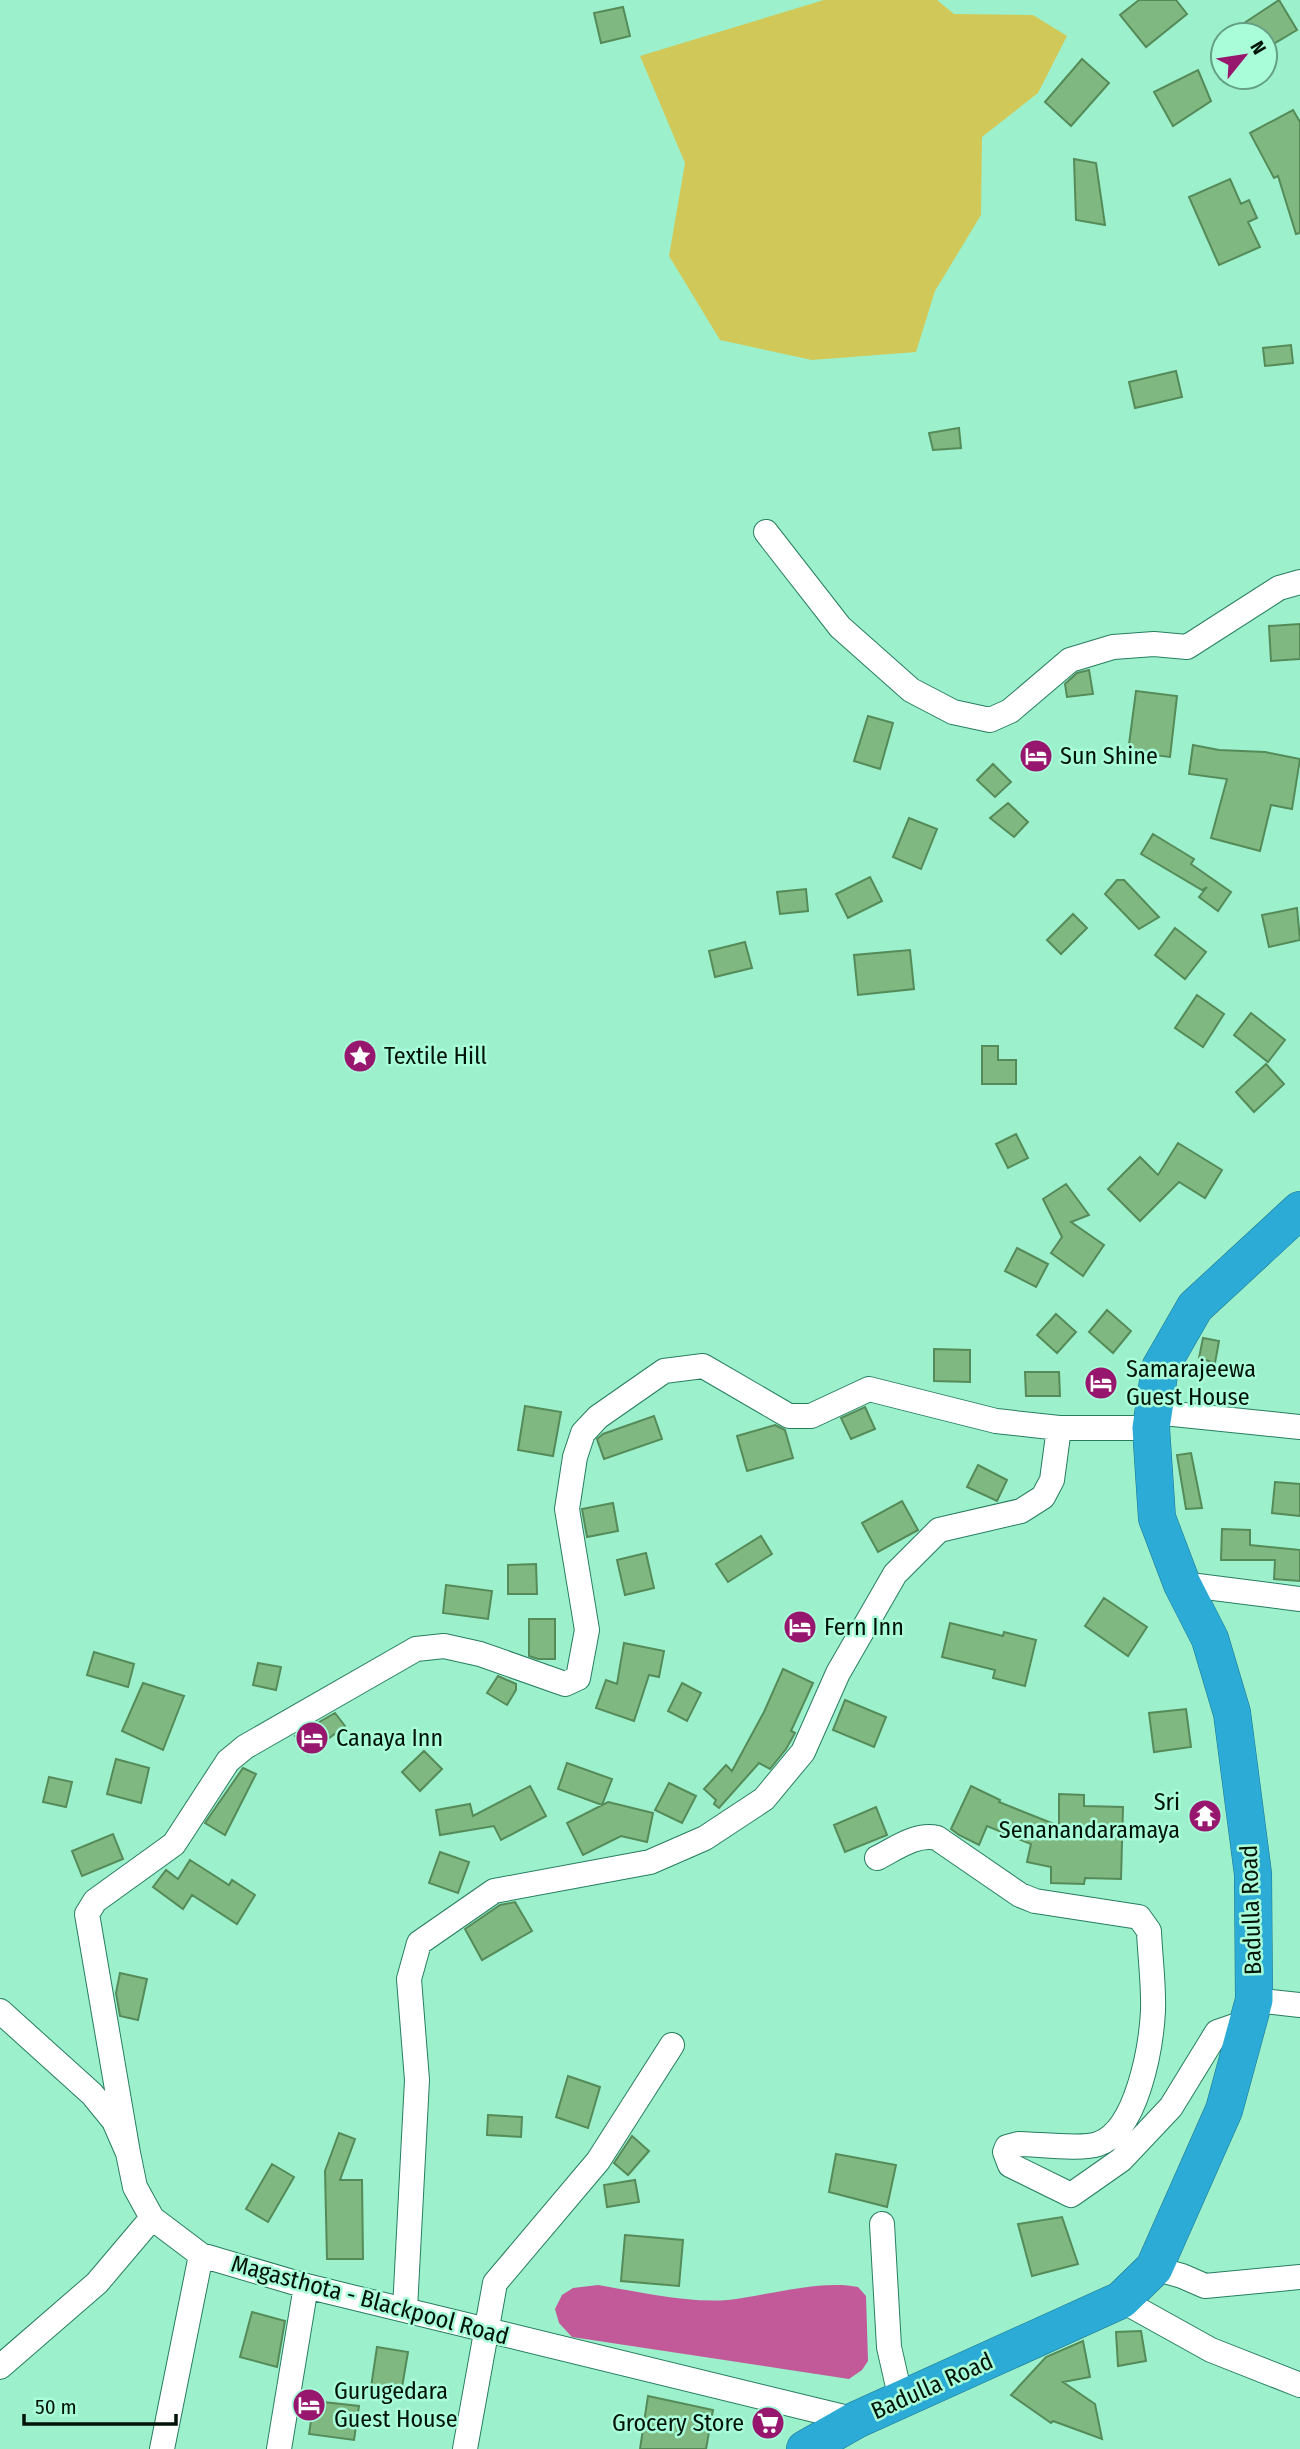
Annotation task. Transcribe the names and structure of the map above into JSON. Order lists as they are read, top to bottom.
{
  "streets": {
    "highway": ["Badulla Road"],
    "street": ["Magasthota - Blackpool Road"]
  },
  "crossings": [
    ["Badulla Road", "Magasthota - Blackpool Road"]
  ],
  "places": {
    "hotel": [
      "Sun Shine",
      "Samarajeewa Guest House",
      "Fern Inn",
      "Canaya Inn",
      "Gurugedara Guest House"
    ],
    "place": ["Textile Hill"],
    "temple": ["Sri Senanandaramaya"],
    "supermarket": ["Grocery Store"]
  },
  "scale_bar": "50 m",
  "north": "top right"
}
